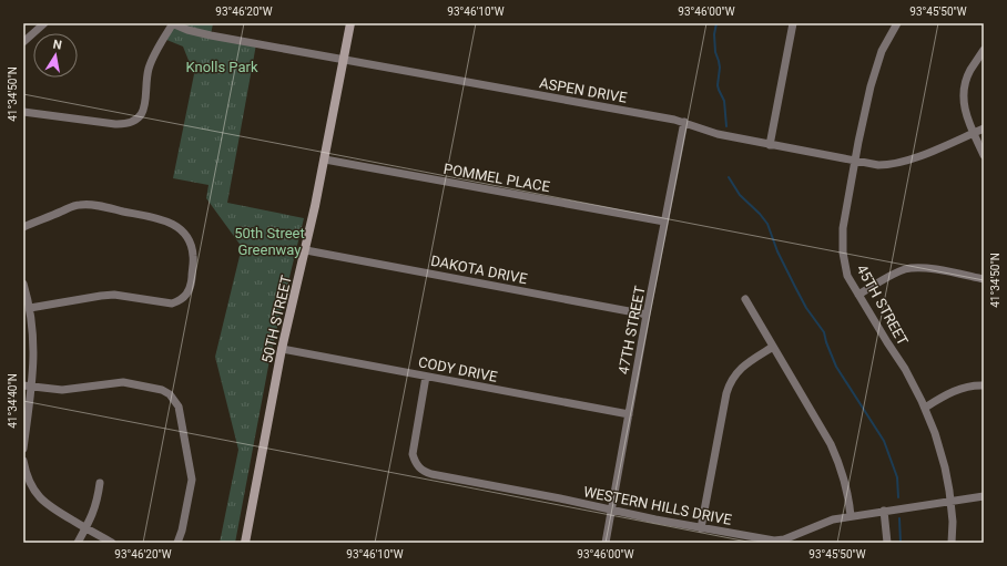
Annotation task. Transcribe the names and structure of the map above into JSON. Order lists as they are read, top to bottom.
{
  "streets": {
    "main road": ["50TH STREET"],
    "street": [
      "ASPEN DRIVE",
      "POMMEL PLACE",
      "DAKOTA DRIVE",
      "45TH STREET",
      "47TH STREET",
      "CODY DRIVE",
      "WESTERN HILLS DRIVE"
    ]
  },
  "crossings": [
    ["ASPEN DRIVE", "45TH STREET"],
    ["ASPEN DRIVE", "50TH STREET"],
    ["ASPEN DRIVE", "47TH STREET"],
    ["POMMEL PLACE", "50TH STREET"],
    ["POMMEL PLACE", "47TH STREET"],
    ["DAKOTA DRIVE", "50TH STREET"],
    ["DAKOTA DRIVE", "47TH STREET"],
    ["45TH STREET", "WESTERN HILLS DRIVE"],
    ["50TH STREET", "CODY DRIVE"],
    ["47TH STREET", "CODY DRIVE"],
    ["47TH STREET", "WESTERN HILLS DRIVE"],
    ["CODY DRIVE", "WESTERN HILLS DRIVE"]
  ],
  "parks": ["Knolls Park", "50th Street Greenway"],
  "north": "top",
  "coordinates": [
    "93°46'20\"W",
    "93°46'10\"W",
    "93°46'00\"W",
    "93°45'50\"W",
    "41°34'50\"N",
    "41°34'40\"N"
  ]
}
